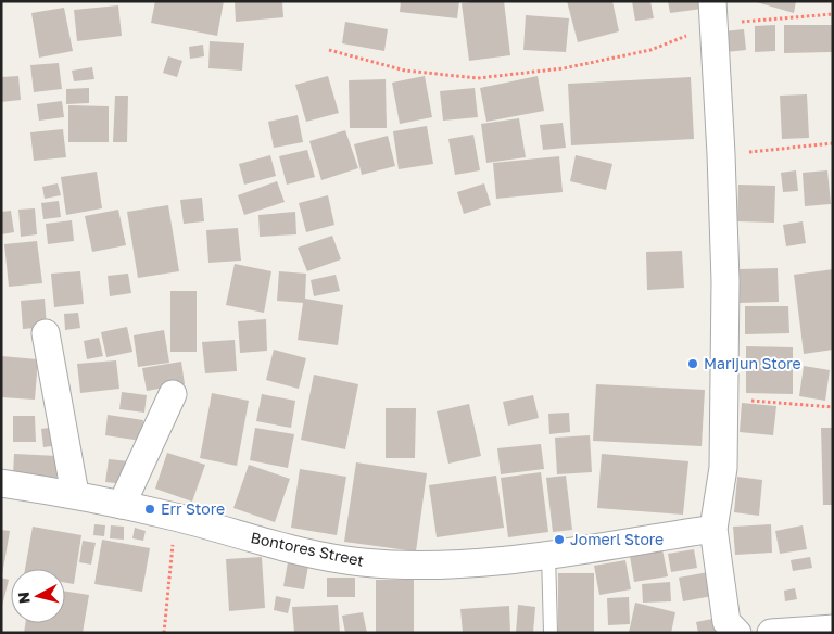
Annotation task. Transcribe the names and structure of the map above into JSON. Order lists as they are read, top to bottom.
{
  "streets": {
    "street": ["Bontores Street"]
  },
  "places": ["Marijun Store", "Err Store", "Jomerl Store"],
  "north": "left"
}
